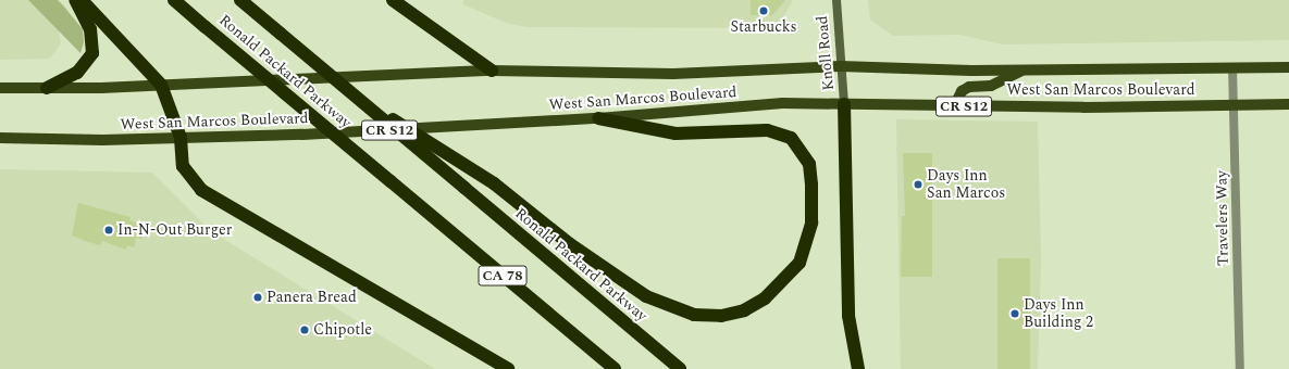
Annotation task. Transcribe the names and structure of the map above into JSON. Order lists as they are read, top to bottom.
{
  "streets": {
    "highway": ["Ronald Packard Parkway", "CA 78"],
    "main road": ["Knoll Road", "West San Marcos Boulevard", "CR S12"],
    "street": ["Travelers Way"]
  },
  "crossings": [
    ["Knoll Road", "West San Marcos Boulevard"],
    ["West San Marcos Boulevard", "Travelers Way"]
  ],
  "places": [
    "Starbucks",
    "Days Inn San Marcos",
    "In-N-Out Burger",
    "Panera Bread",
    "Days Inn Building 2",
    "Chipotle"
  ]
}
